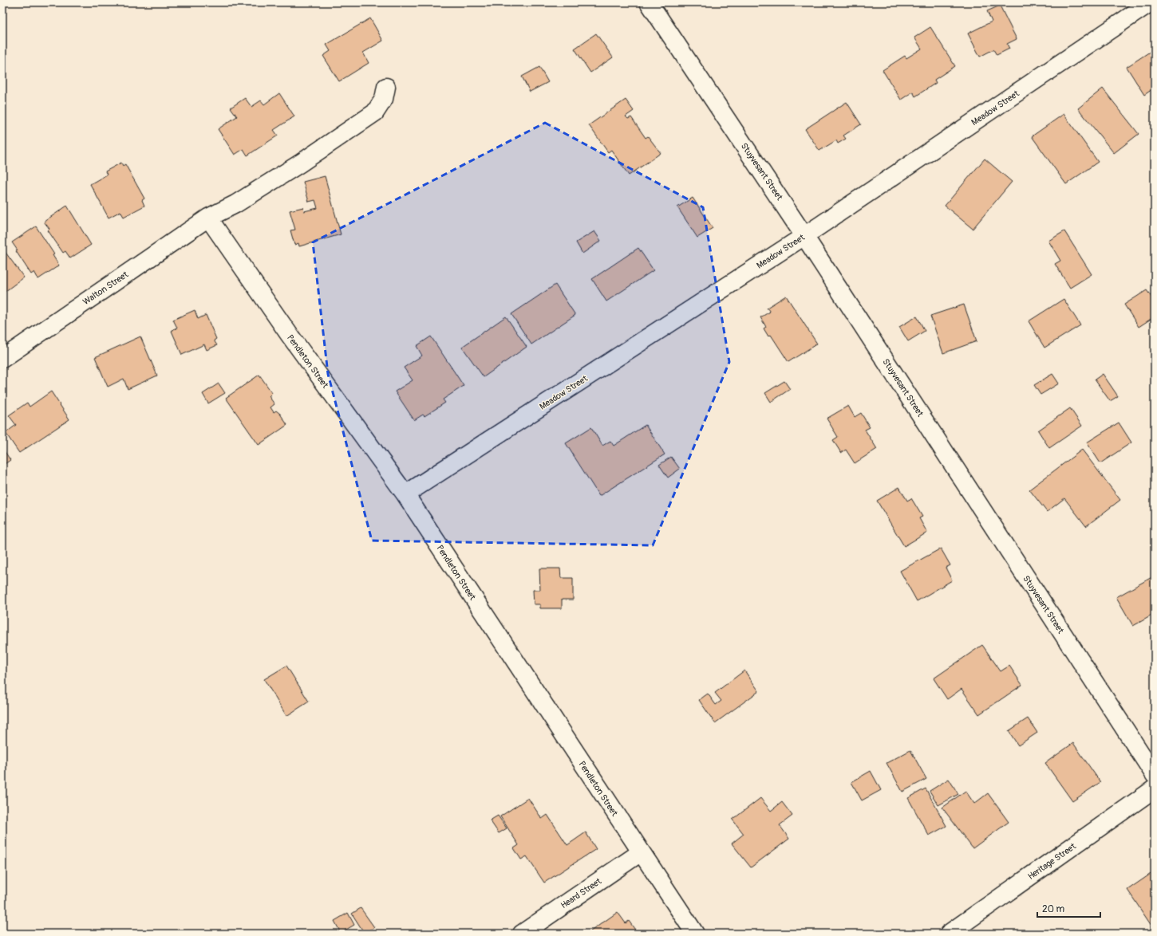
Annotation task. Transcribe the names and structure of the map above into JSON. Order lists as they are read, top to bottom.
{
  "streets": {
    "street": [
      "Meadow Street",
      "Stuyvesant Street",
      "Walton Street",
      "Pendleton Street",
      "Heritage Street",
      "Heard Street"
    ]
  },
  "crossings": [
    ["Meadow Street", "Stuyvesant Street"],
    ["Meadow Street", "Pendleton Street"],
    ["Walton Street", "Pendleton Street"],
    ["Pendleton Street", "Heard Street"]
  ],
  "scale_bar": "20 m"
}
